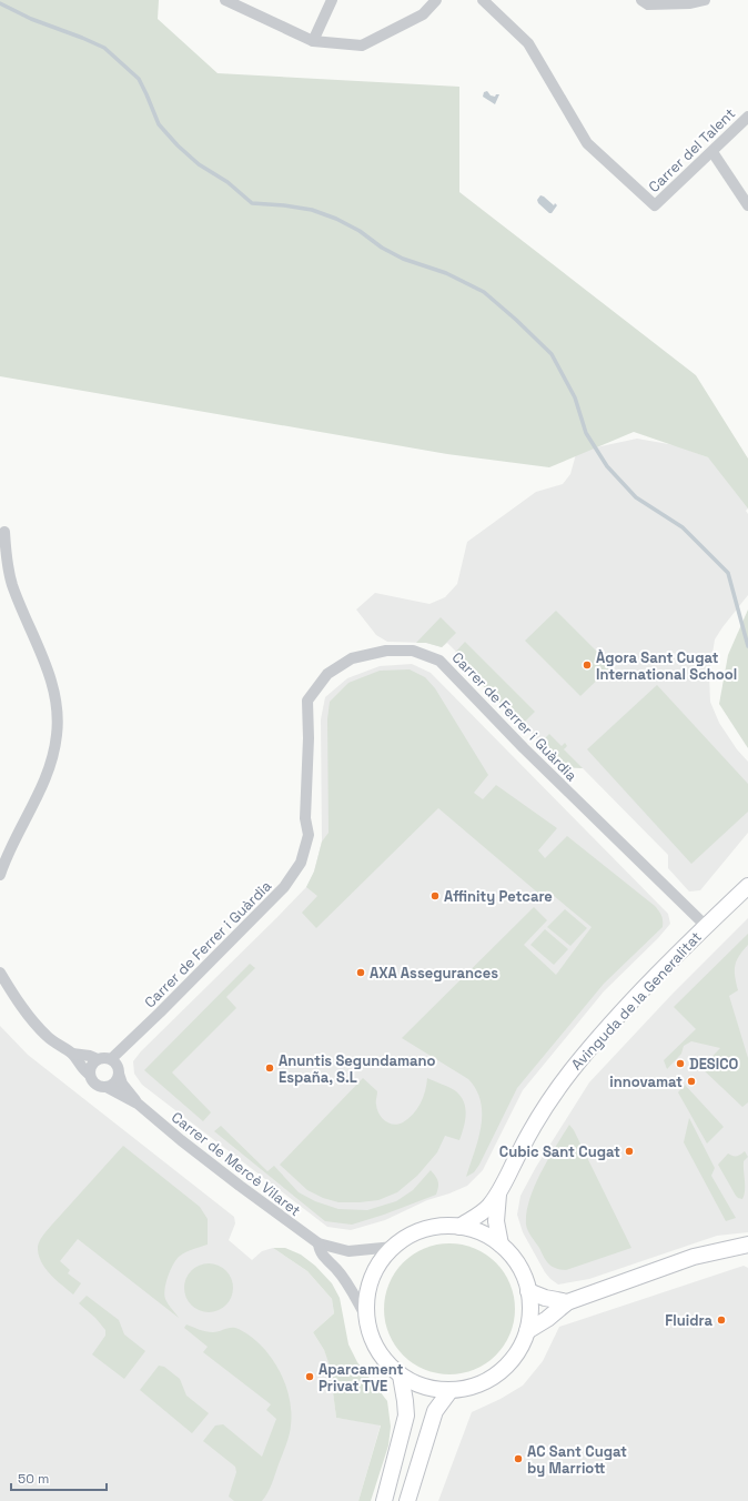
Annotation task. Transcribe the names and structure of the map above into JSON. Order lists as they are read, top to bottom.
{
  "streets": {
    "street": [
      "Carrer del Talent",
      "Carrer de Ferrer i Guàrdia",
      "Avinguda de la Generalitat",
      "Carrer de Mercè Vilaret"
    ]
  },
  "crossings": [
    ["Carrer de Ferrer i Guàrdia", "Avinguda de la Generalitat"],
    ["Carrer de Ferrer i Guàrdia", "Carrer de Mercè Vilaret"]
  ],
  "places": [
    "Àgora Sant Cugat International School",
    "Affinity Petcare",
    "AXA Assegurances",
    "DESICO",
    "Anuntis Segundamano España, S.L",
    "innovamat",
    "Cubic Sant Cugat",
    "Fluidra",
    "Aparcament Privat TVE",
    "AC Sant Cugat by Marriott"
  ],
  "scale_bar": "50 m"
}
